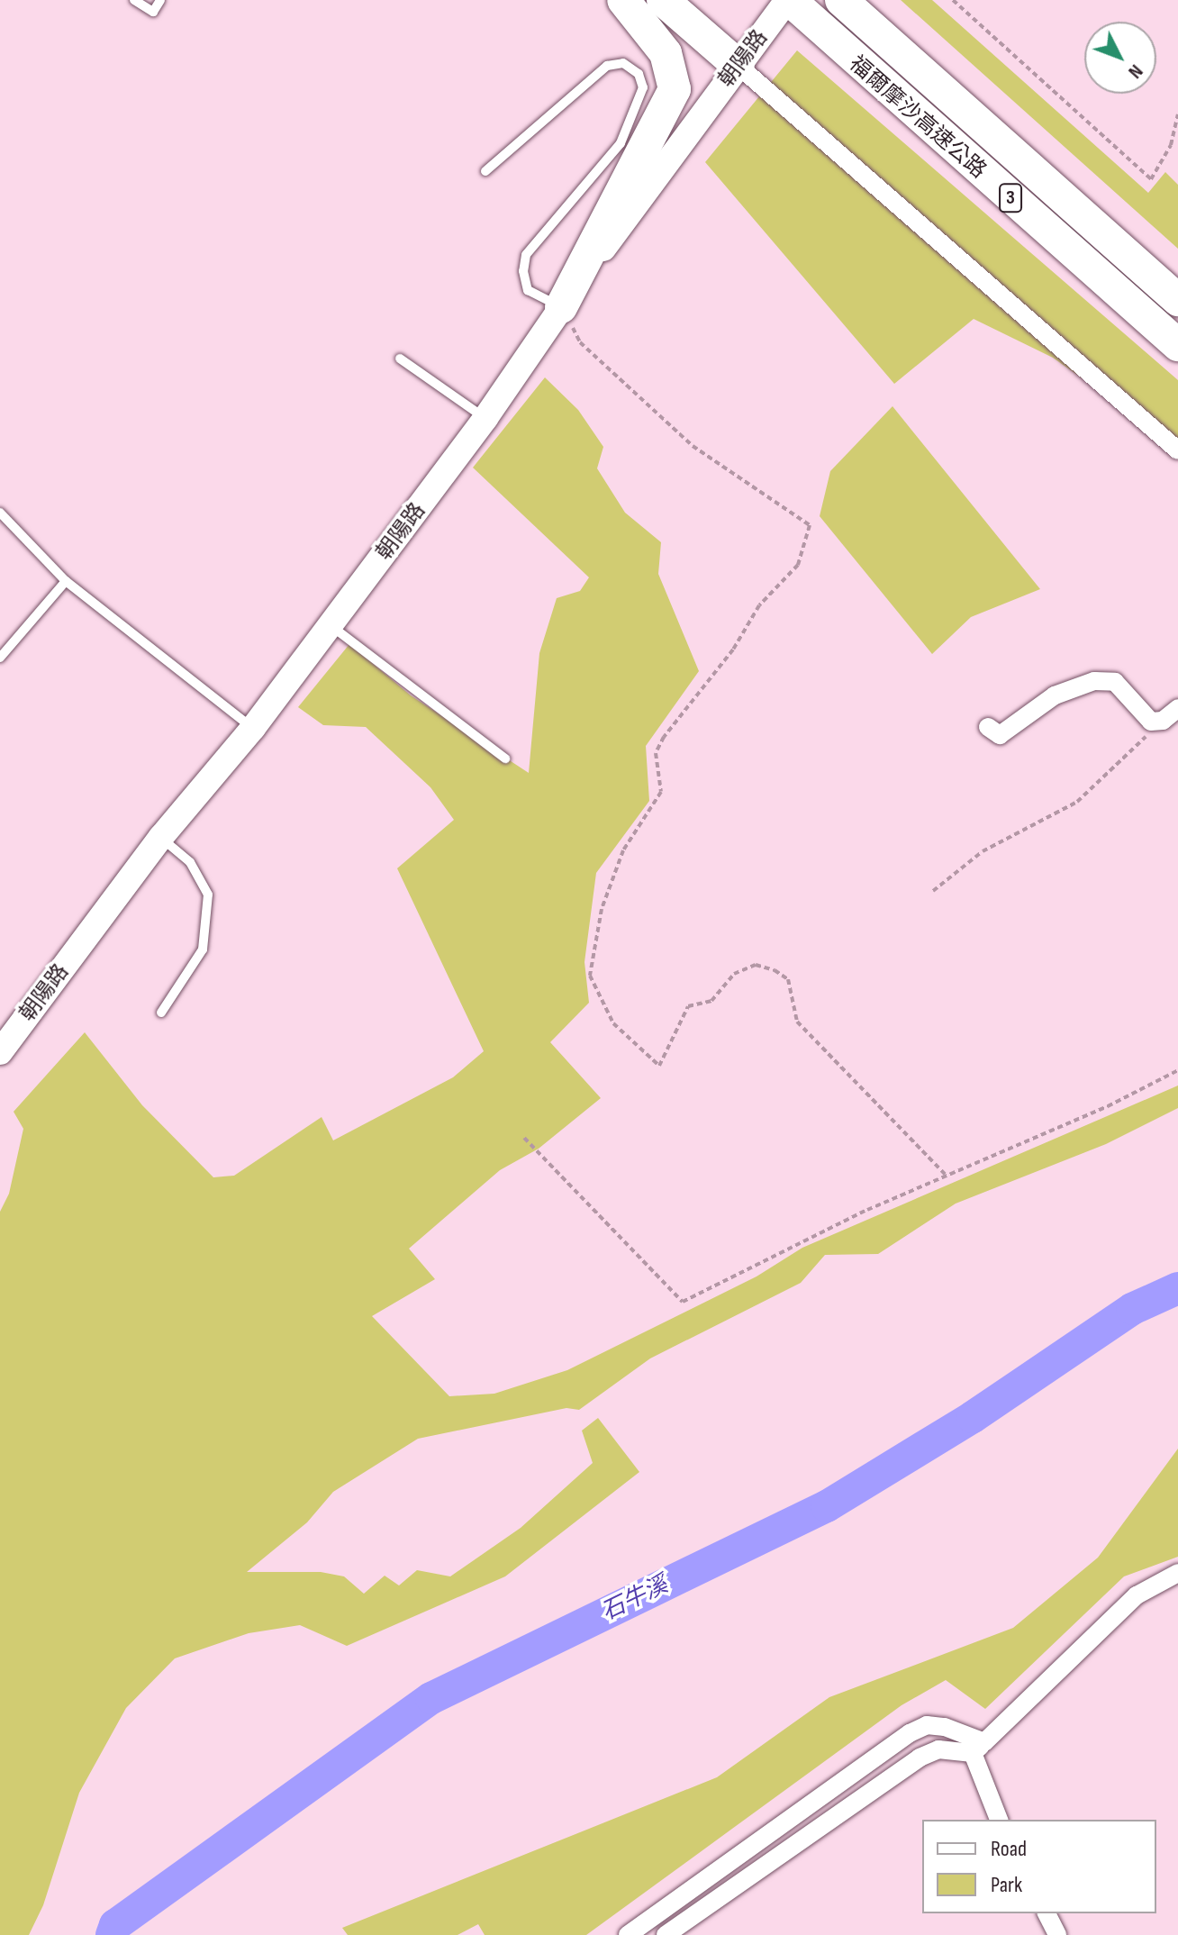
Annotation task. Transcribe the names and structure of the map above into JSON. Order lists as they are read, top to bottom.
{
  "streets": {
    "highway": ["福爾摩沙高速公路", "3"],
    "main road": ["朝陽路"]
  },
  "crossings": [
    ["朝陽路", "福爾摩沙高速公路"]
  ],
  "water": ["石牛溪"],
  "legend": ["Road", "Park"],
  "north": "bottom right"
}
